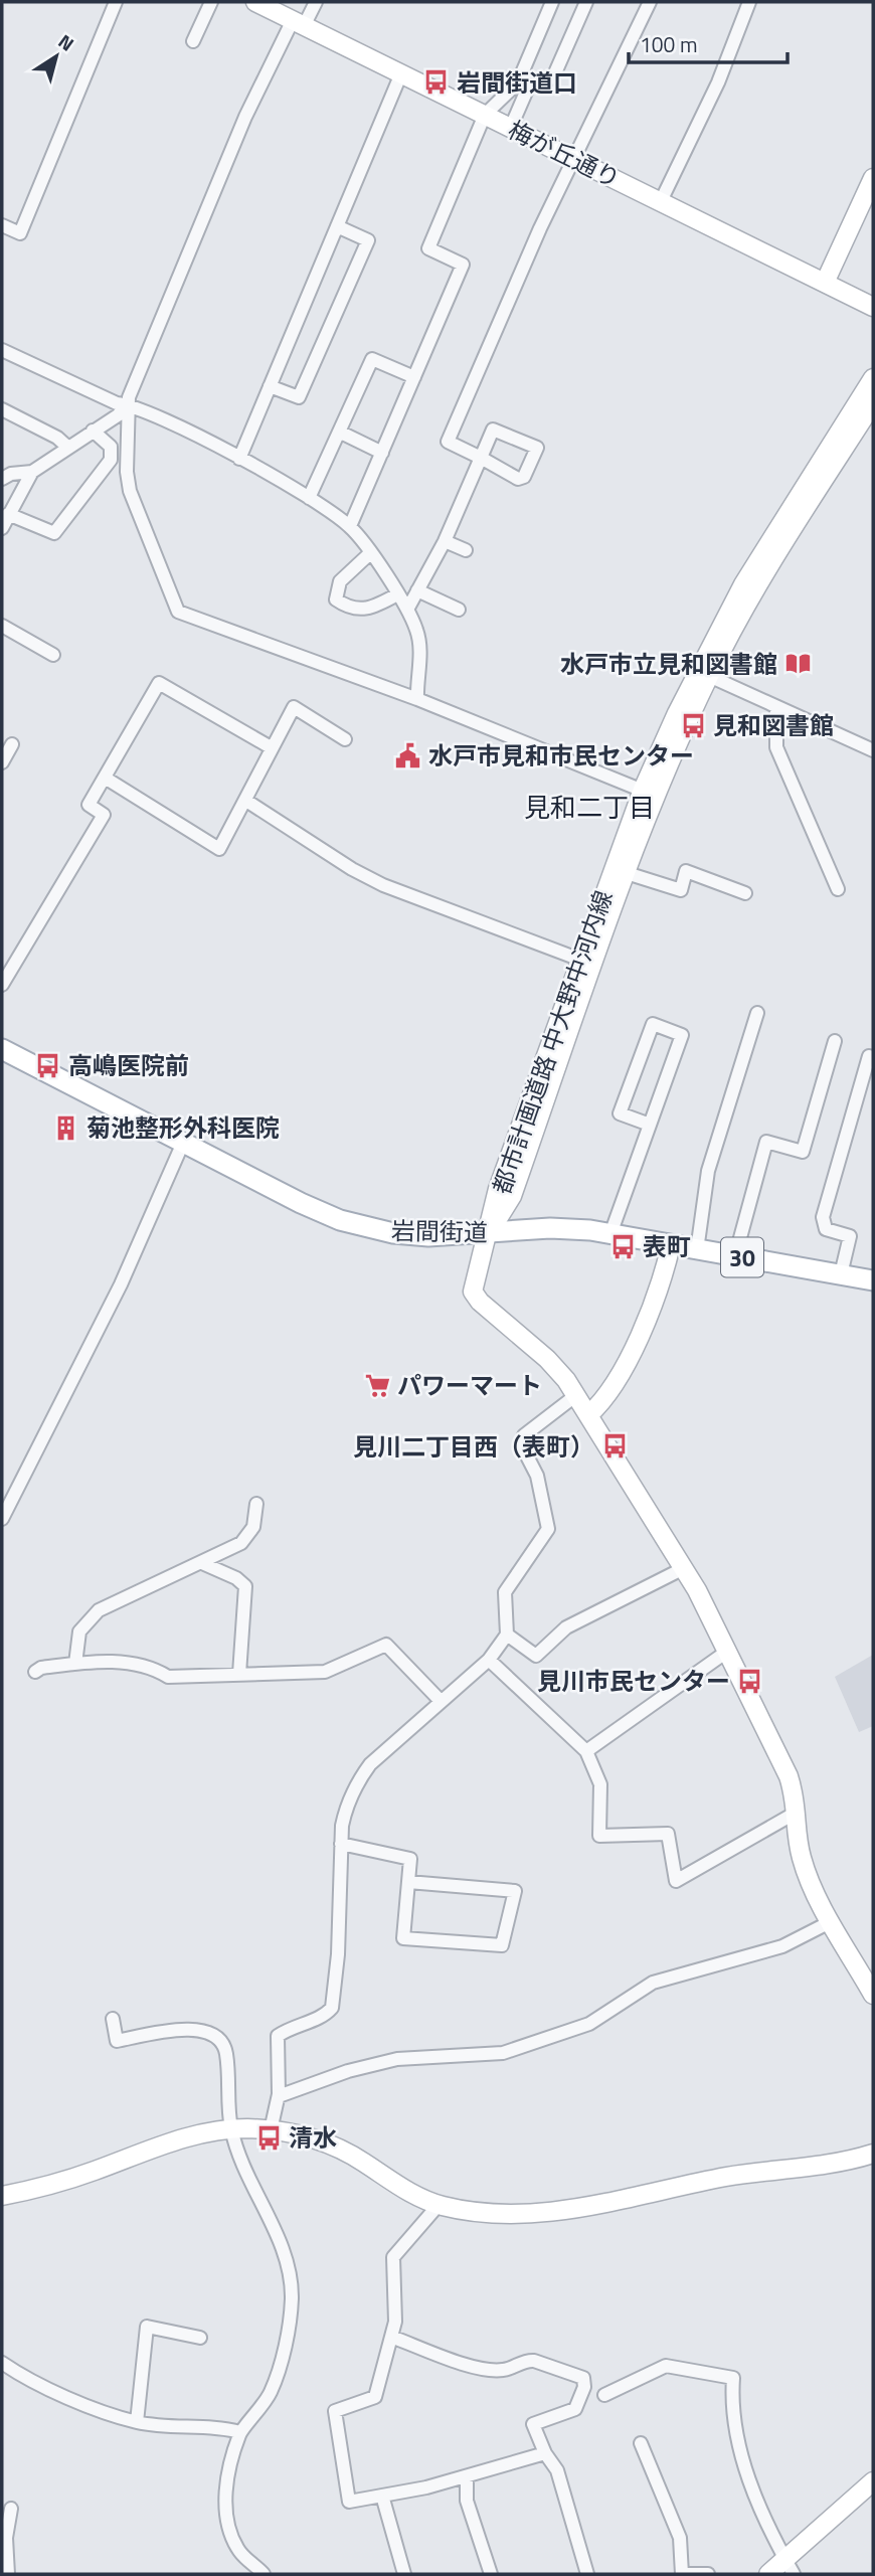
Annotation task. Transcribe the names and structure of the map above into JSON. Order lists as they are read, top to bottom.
{
  "streets": {
    "main road": ["岩間街道", "30"],
    "street": ["梅が丘通り", "都市計画道路 中大野中河内線"]
  },
  "crossings": [
    ["都市計画道路 中大野中河内線", "岩間街道"]
  ],
  "districts": ["見和二丁目"],
  "places": {
    "bus stop": [
      "岩間街道口",
      "見和図書館",
      "高嶋医院前",
      "表町",
      "見川二丁目西（表町）",
      "見川市民センター",
      "清水"
    ],
    "library": ["水戸市立見和図書館"],
    "public building": ["水戸市見和市民センター"],
    "building": ["菊池整形外科医院"],
    "supermarket": ["パワーマート"]
  },
  "scale_bar": "100 m",
  "north": "top right"
}
